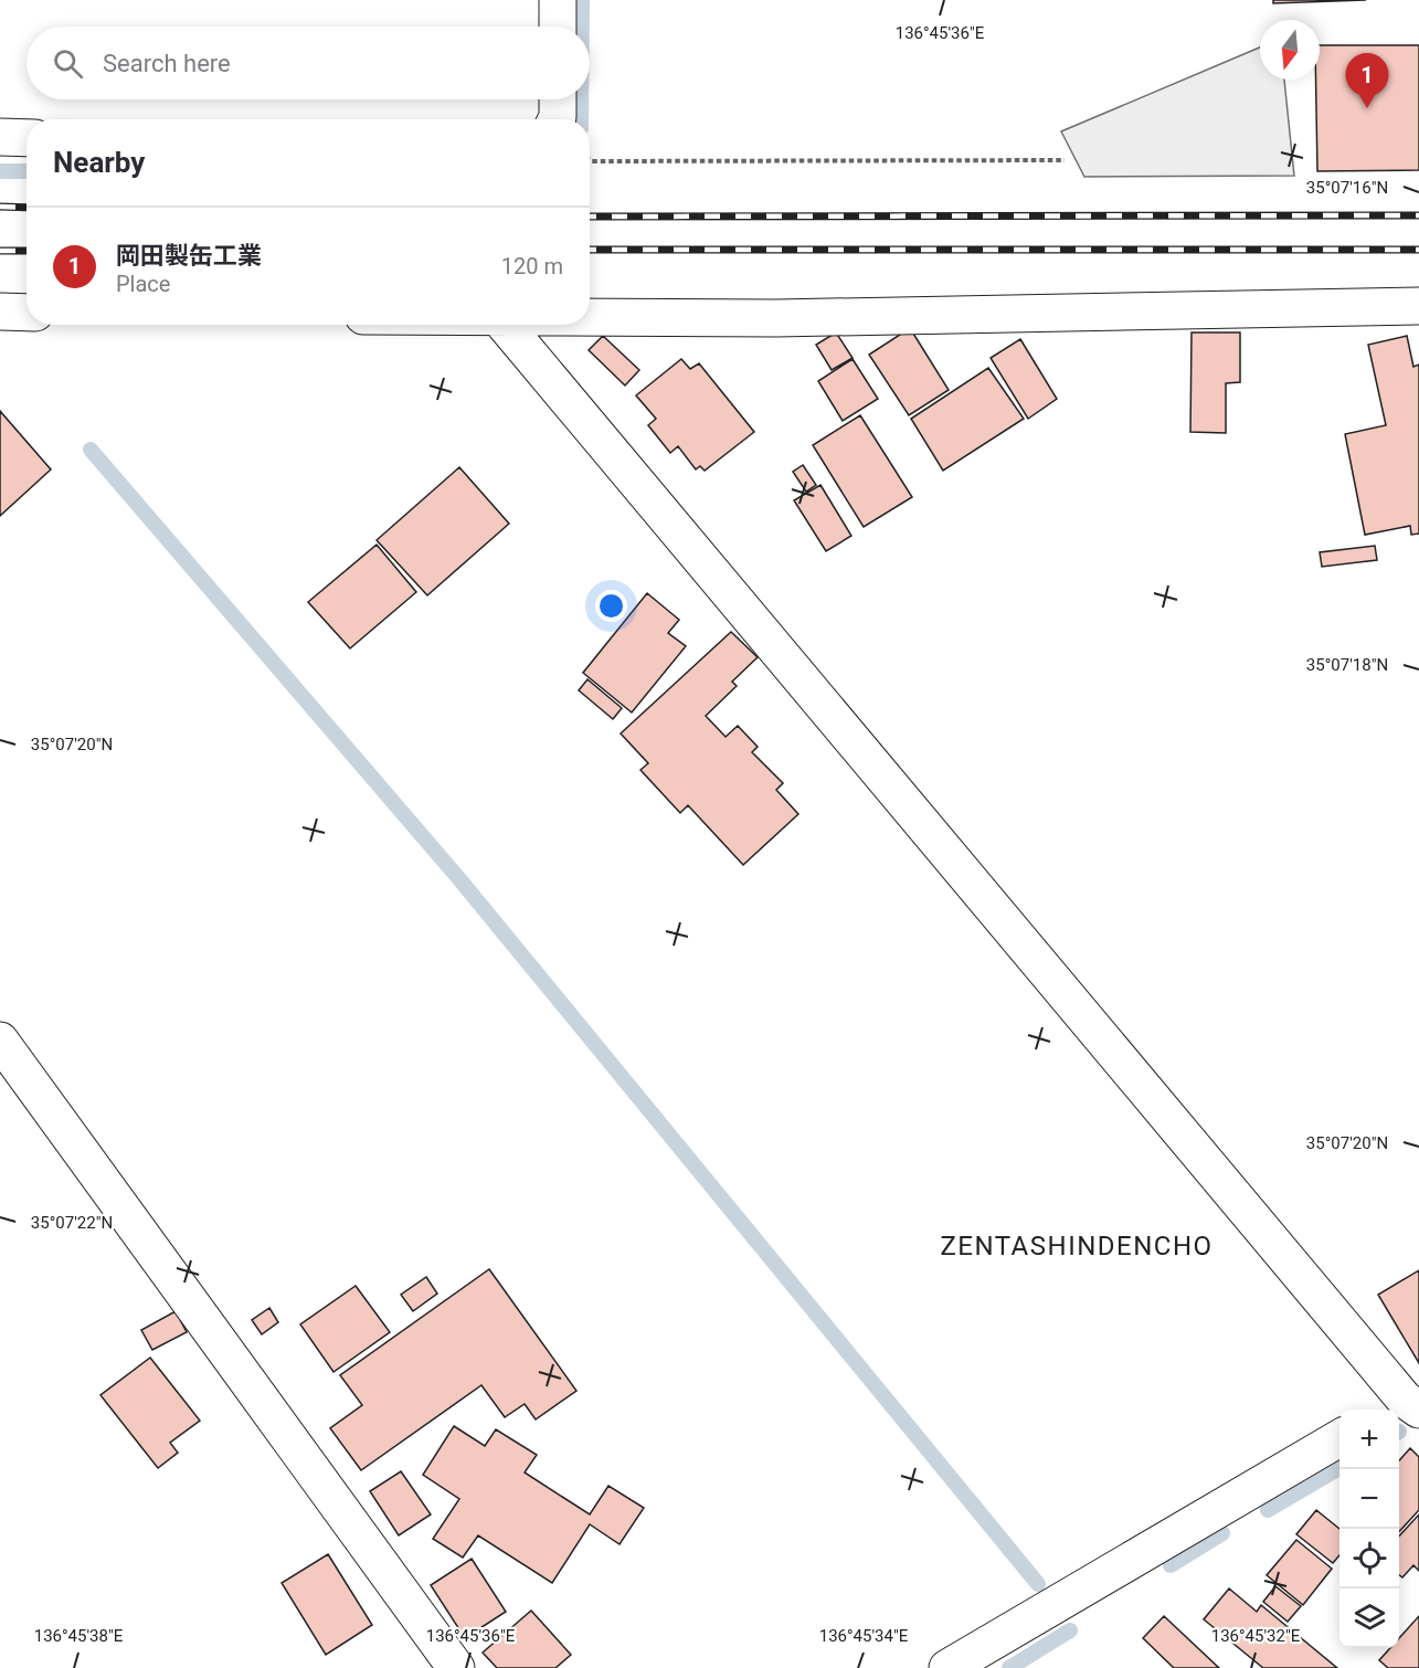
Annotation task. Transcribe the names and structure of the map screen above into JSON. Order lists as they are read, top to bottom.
{
  "districts": ["ZENTASHINDENCHO"],
  "north": "bottom",
  "page": {
    "search": "Search here",
    "pins": "1",
    "heading": "Nearby",
    "list": [
      {
        "mark": "1",
        "name": "岡田製缶工業",
        "note": "Place",
        "value": "120 m"
      }
    ],
    "map_buttons": ["+", "−"]
  },
  "coordinates": [
    "136°45'36\"E",
    "35°07'16\"N",
    "35°07'18\"N",
    "35°07'20\"N",
    "35°07'22\"N",
    "136°45'38\"E",
    "136°45'34\"E",
    "136°45'32\"E"
  ]
}
